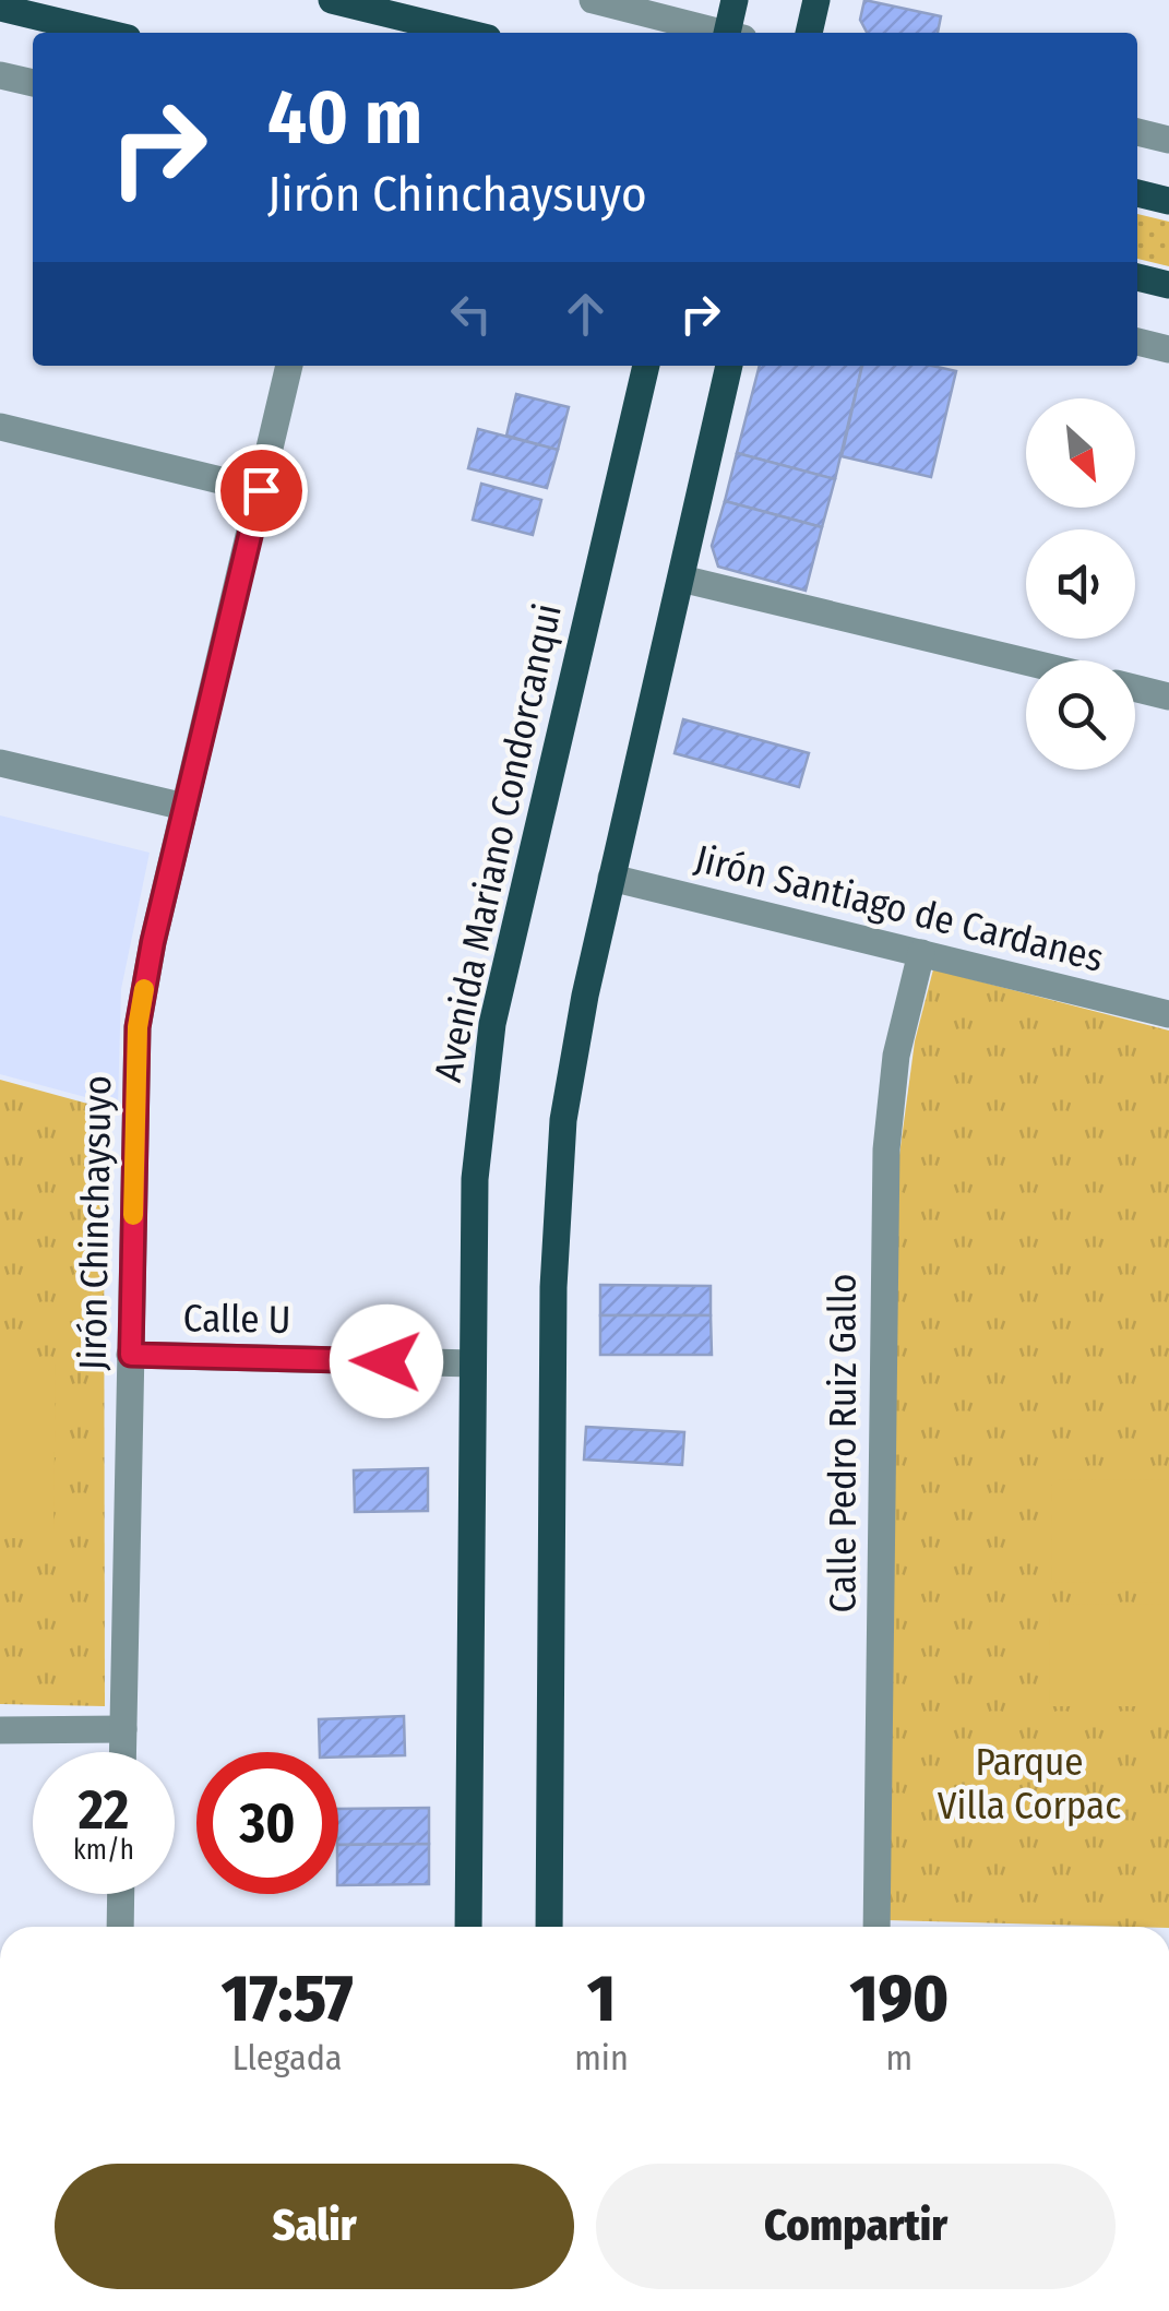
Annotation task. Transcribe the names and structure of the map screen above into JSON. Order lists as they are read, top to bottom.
{
  "streets": {
    "main road": ["Avenida Mariano Condorcanqui"],
    "street": [
      "Jirón Santiago de Cardanes",
      "Jirón Chinchaysuyo",
      "Calle U",
      "Calle Pedro Ruiz Gallo"
    ]
  },
  "crossings": [
    ["Avenida Mariano Condorcanqui", "Calle U"],
    ["Jirón Santiago de Cardanes", "Calle Pedro Ruiz Gallo"],
    ["Jirón Chinchaysuyo", "Calle U"]
  ],
  "parks": ["Parque Villa Corpac"],
  "north": "bottom right",
  "page": {
    "turn": ["40 m", "Jirón Chinchaysuyo"],
    "speed": "22 km/h",
    "limit": "30",
    "eta": [
      "17:57",
      "Llegada",
      "1",
      "min",
      "190",
      "m"
    ],
    "buttons": ["Salir", "Compartir"]
  }
}
